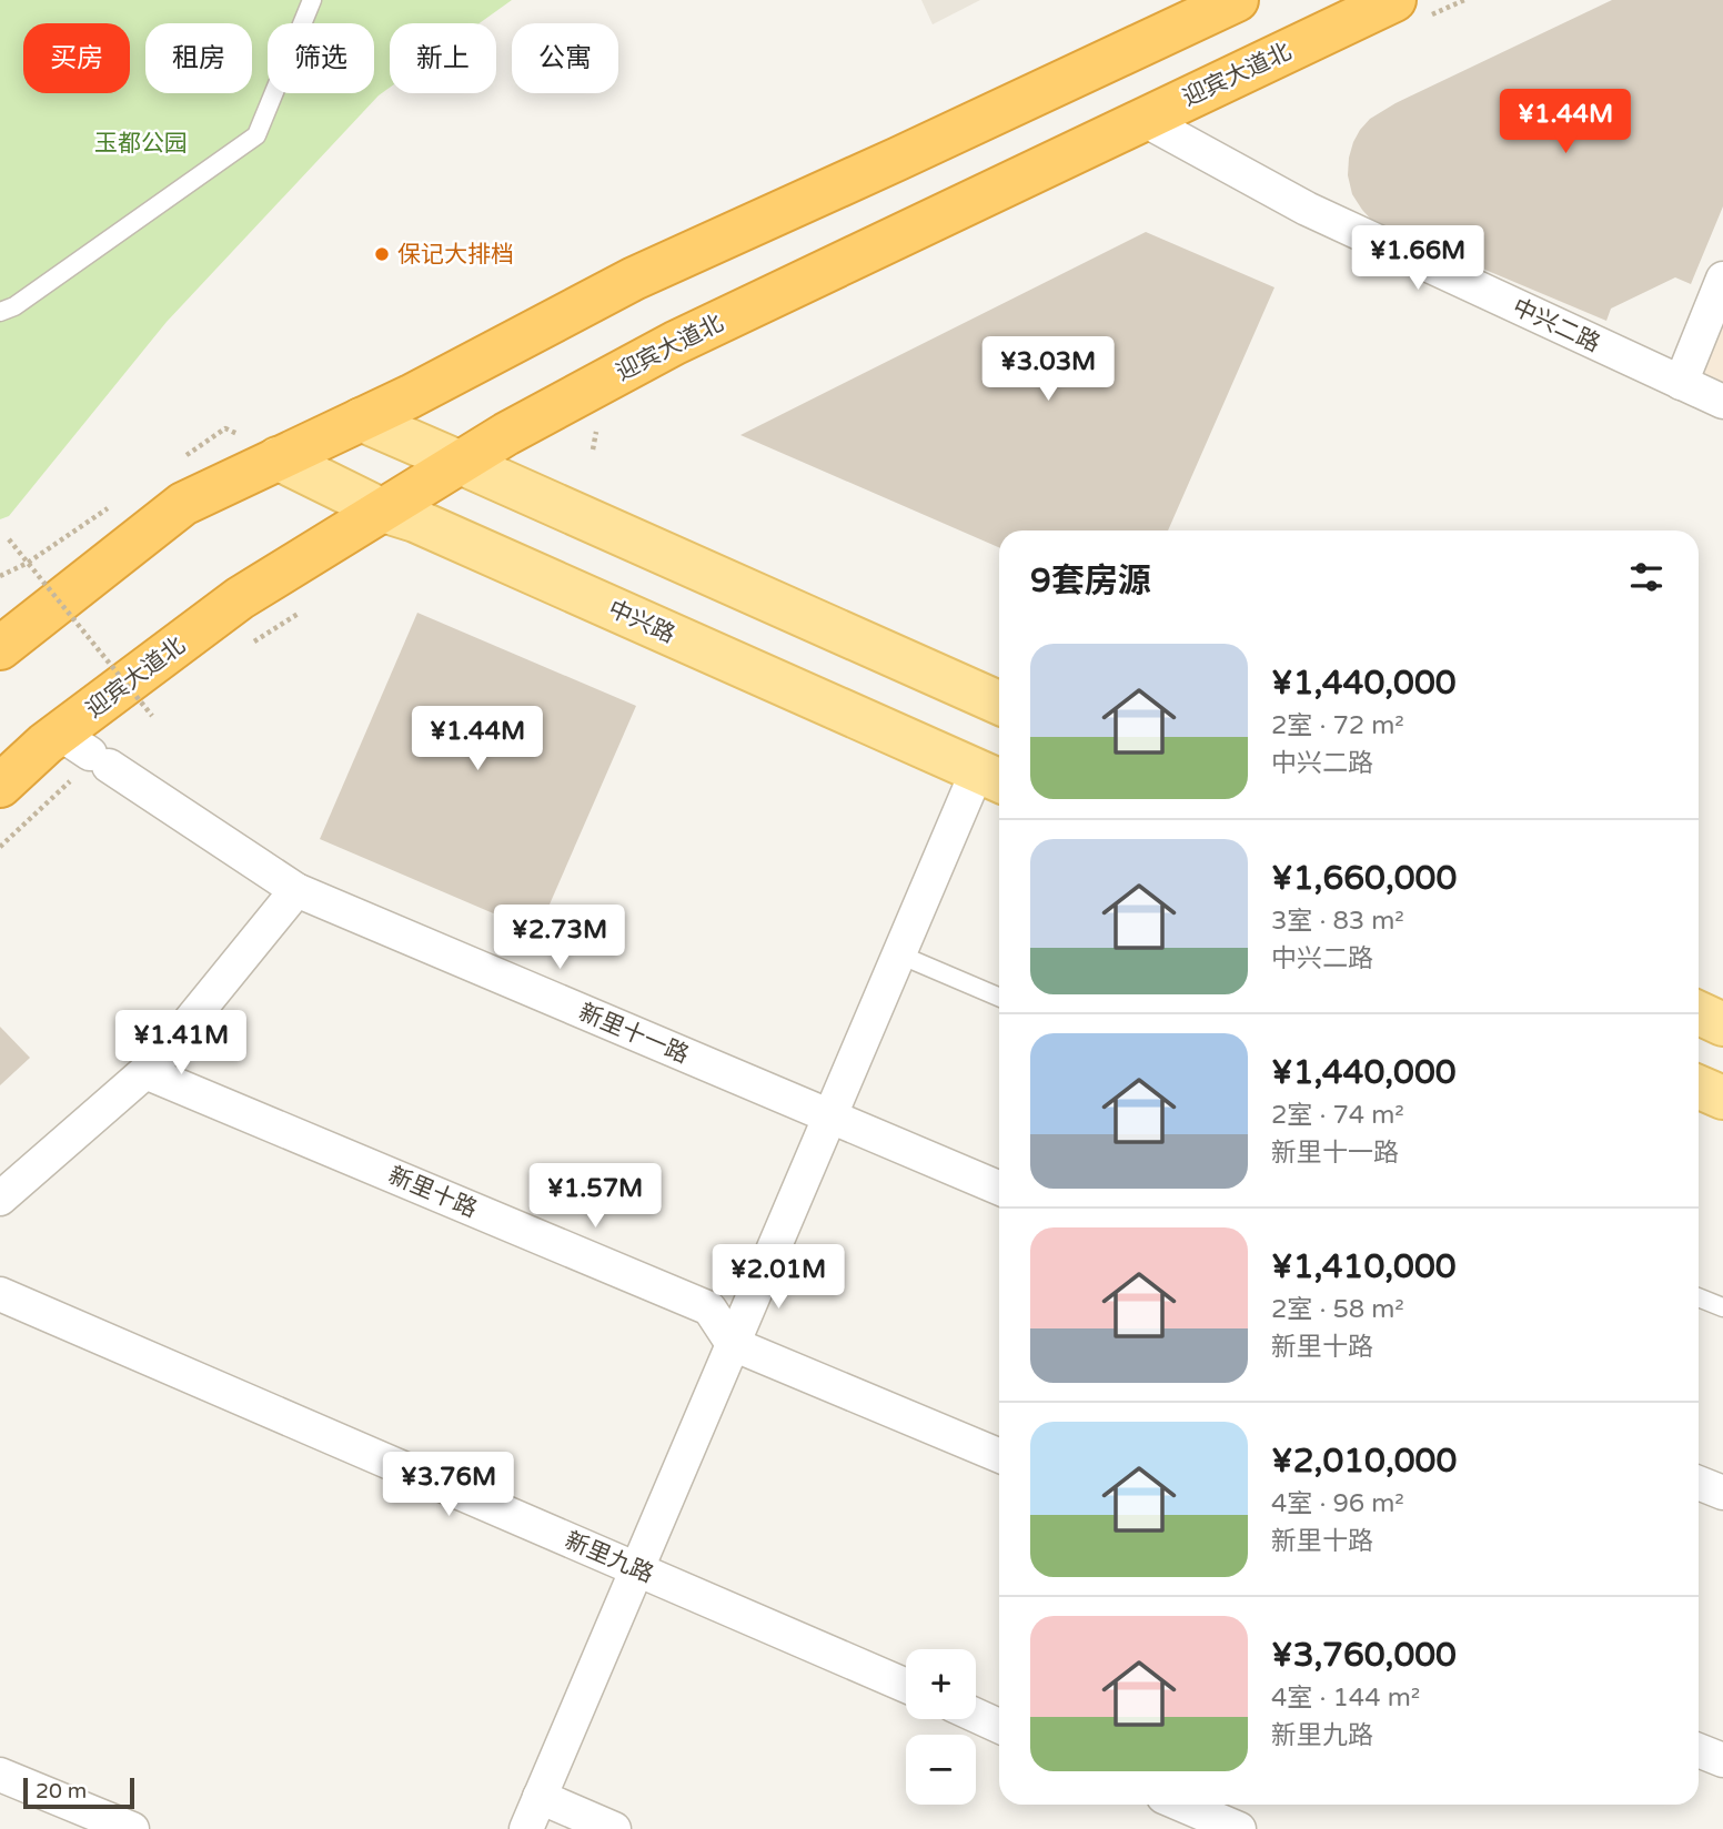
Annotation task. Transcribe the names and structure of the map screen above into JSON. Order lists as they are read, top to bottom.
{
  "streets": {
    "highway": ["迎宾大道北"],
    "main road": ["中兴路"],
    "street": [
      "中兴二路",
      "新里十一路",
      "新里十路",
      "新里九路"
    ]
  },
  "crossings": [
    ["迎宾大道北", "中兴二路"],
    ["迎宾大道北", "中兴路"],
    ["迎宾大道北", "新里十一路"]
  ],
  "parks": ["玉都公园"],
  "places": ["保记大排档"],
  "scale_bar": "20 m",
  "page": {
    "chip": [
      "买房",
      "租房",
      "筛选",
      "新上",
      "公寓"
    ],
    "price": [
      "¥1.44M",
      "¥1.66M",
      "¥3.03M",
      "¥1.44M",
      "¥2.73M",
      "¥1.41M",
      "¥1.57M",
      "¥2.01M",
      "¥3.76M"
    ],
    "heading": "9套房源",
    "list": [
      {
        "name": "¥1,440,000",
        "note": "2室 · 72 m² · 中兴二路"
      },
      {
        "name": "¥1,660,000",
        "note": "3室 · 83 m² · 中兴二路"
      },
      {
        "name": "¥1,440,000",
        "note": "2室 · 74 m² · 新里十一路"
      },
      {
        "name": "¥1,410,000",
        "note": "2室 · 58 m² · 新里十路"
      },
      {
        "name": "¥2,010,000",
        "note": "4室 · 96 m² · 新里十路"
      },
      {
        "name": "¥3,760,000",
        "note": "4室 · 144 m² · 新里九路"
      }
    ],
    "map_buttons": ["+", "−"],
    "scale": "20 m"
  }
}
